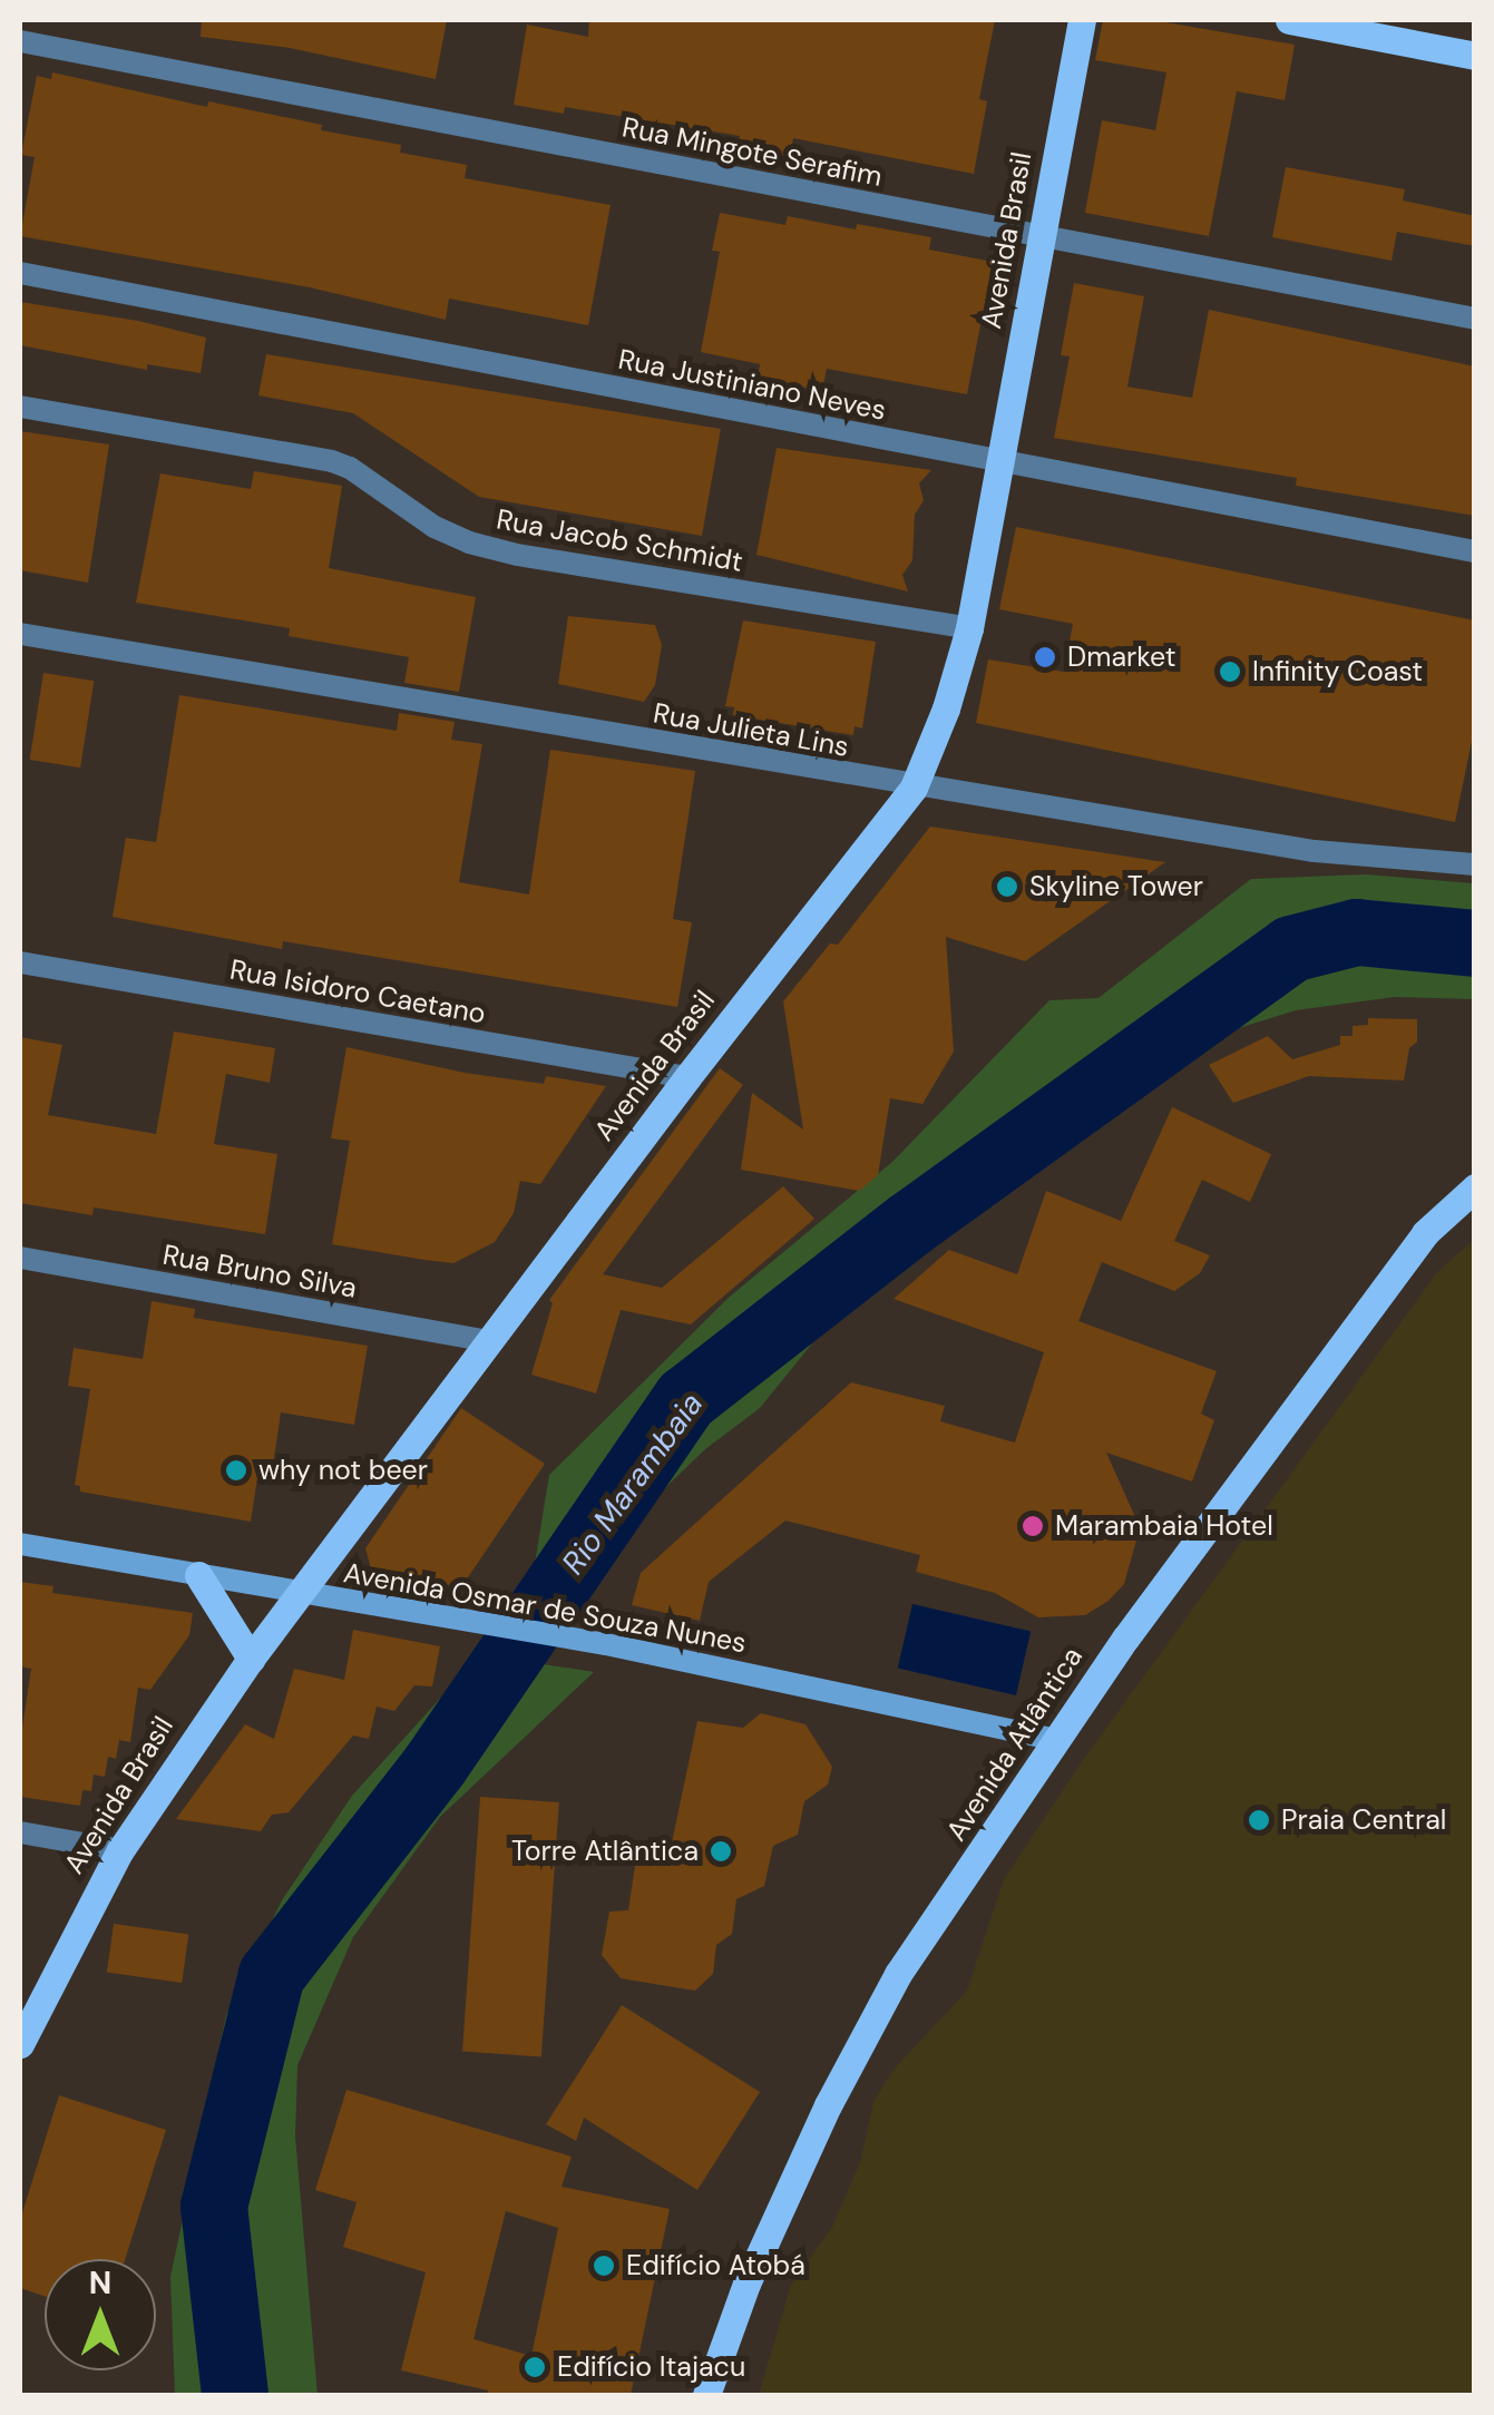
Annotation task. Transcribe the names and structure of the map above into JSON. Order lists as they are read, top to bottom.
{
  "streets": {
    "main road": ["Avenida Brasil", "Avenida Atlântica"],
    "street": [
      "Rua Mingote Serafim",
      "Rua Justiniano Neves",
      "Rua Jacob Schmidt",
      "Rua Julieta Lins",
      "Rua Isidoro Caetano",
      "Rua Bruno Silva",
      "Avenida Osmar de Souza Nunes"
    ]
  },
  "crossings": [
    ["Rua Mingote Serafim", "Avenida Brasil"],
    ["Avenida Brasil", "Rua Justiniano Neves"],
    ["Avenida Brasil", "Rua Jacob Schmidt"],
    ["Avenida Brasil", "Rua Julieta Lins"],
    ["Avenida Brasil", "Rua Isidoro Caetano"],
    ["Avenida Brasil", "Rua Bruno Silva"],
    ["Avenida Brasil", "Avenida Osmar de Souza Nunes"],
    ["Avenida Osmar de Souza Nunes", "Avenida Atlântica"]
  ],
  "water": ["Rio Marambaia"],
  "places": [
    "Dmarket",
    "Infinity Coast",
    "Skyline Tower",
    "why not beer",
    "Marambaia Hotel",
    "Praia Central",
    "Torre Atlântica",
    "Edifício Atobá",
    "Edifício Itajacu"
  ],
  "north": "top"
}
